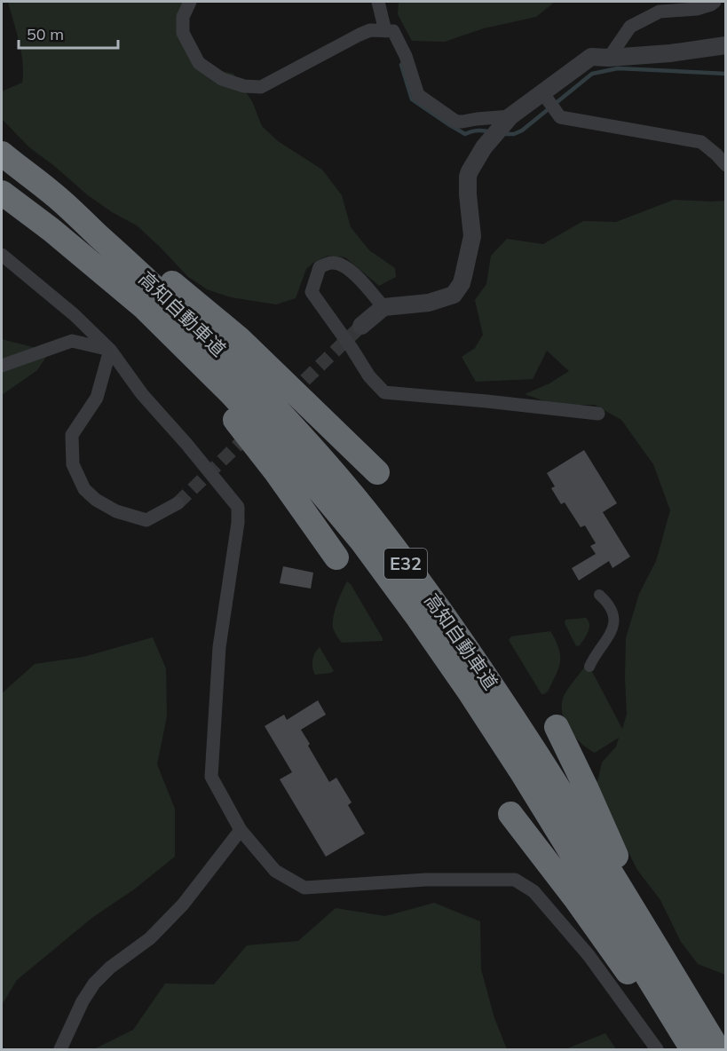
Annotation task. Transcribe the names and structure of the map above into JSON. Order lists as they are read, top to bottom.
{
  "streets": {
    "highway": ["高知自動車道", "E32"]
  },
  "scale_bar": "50 m"
}
